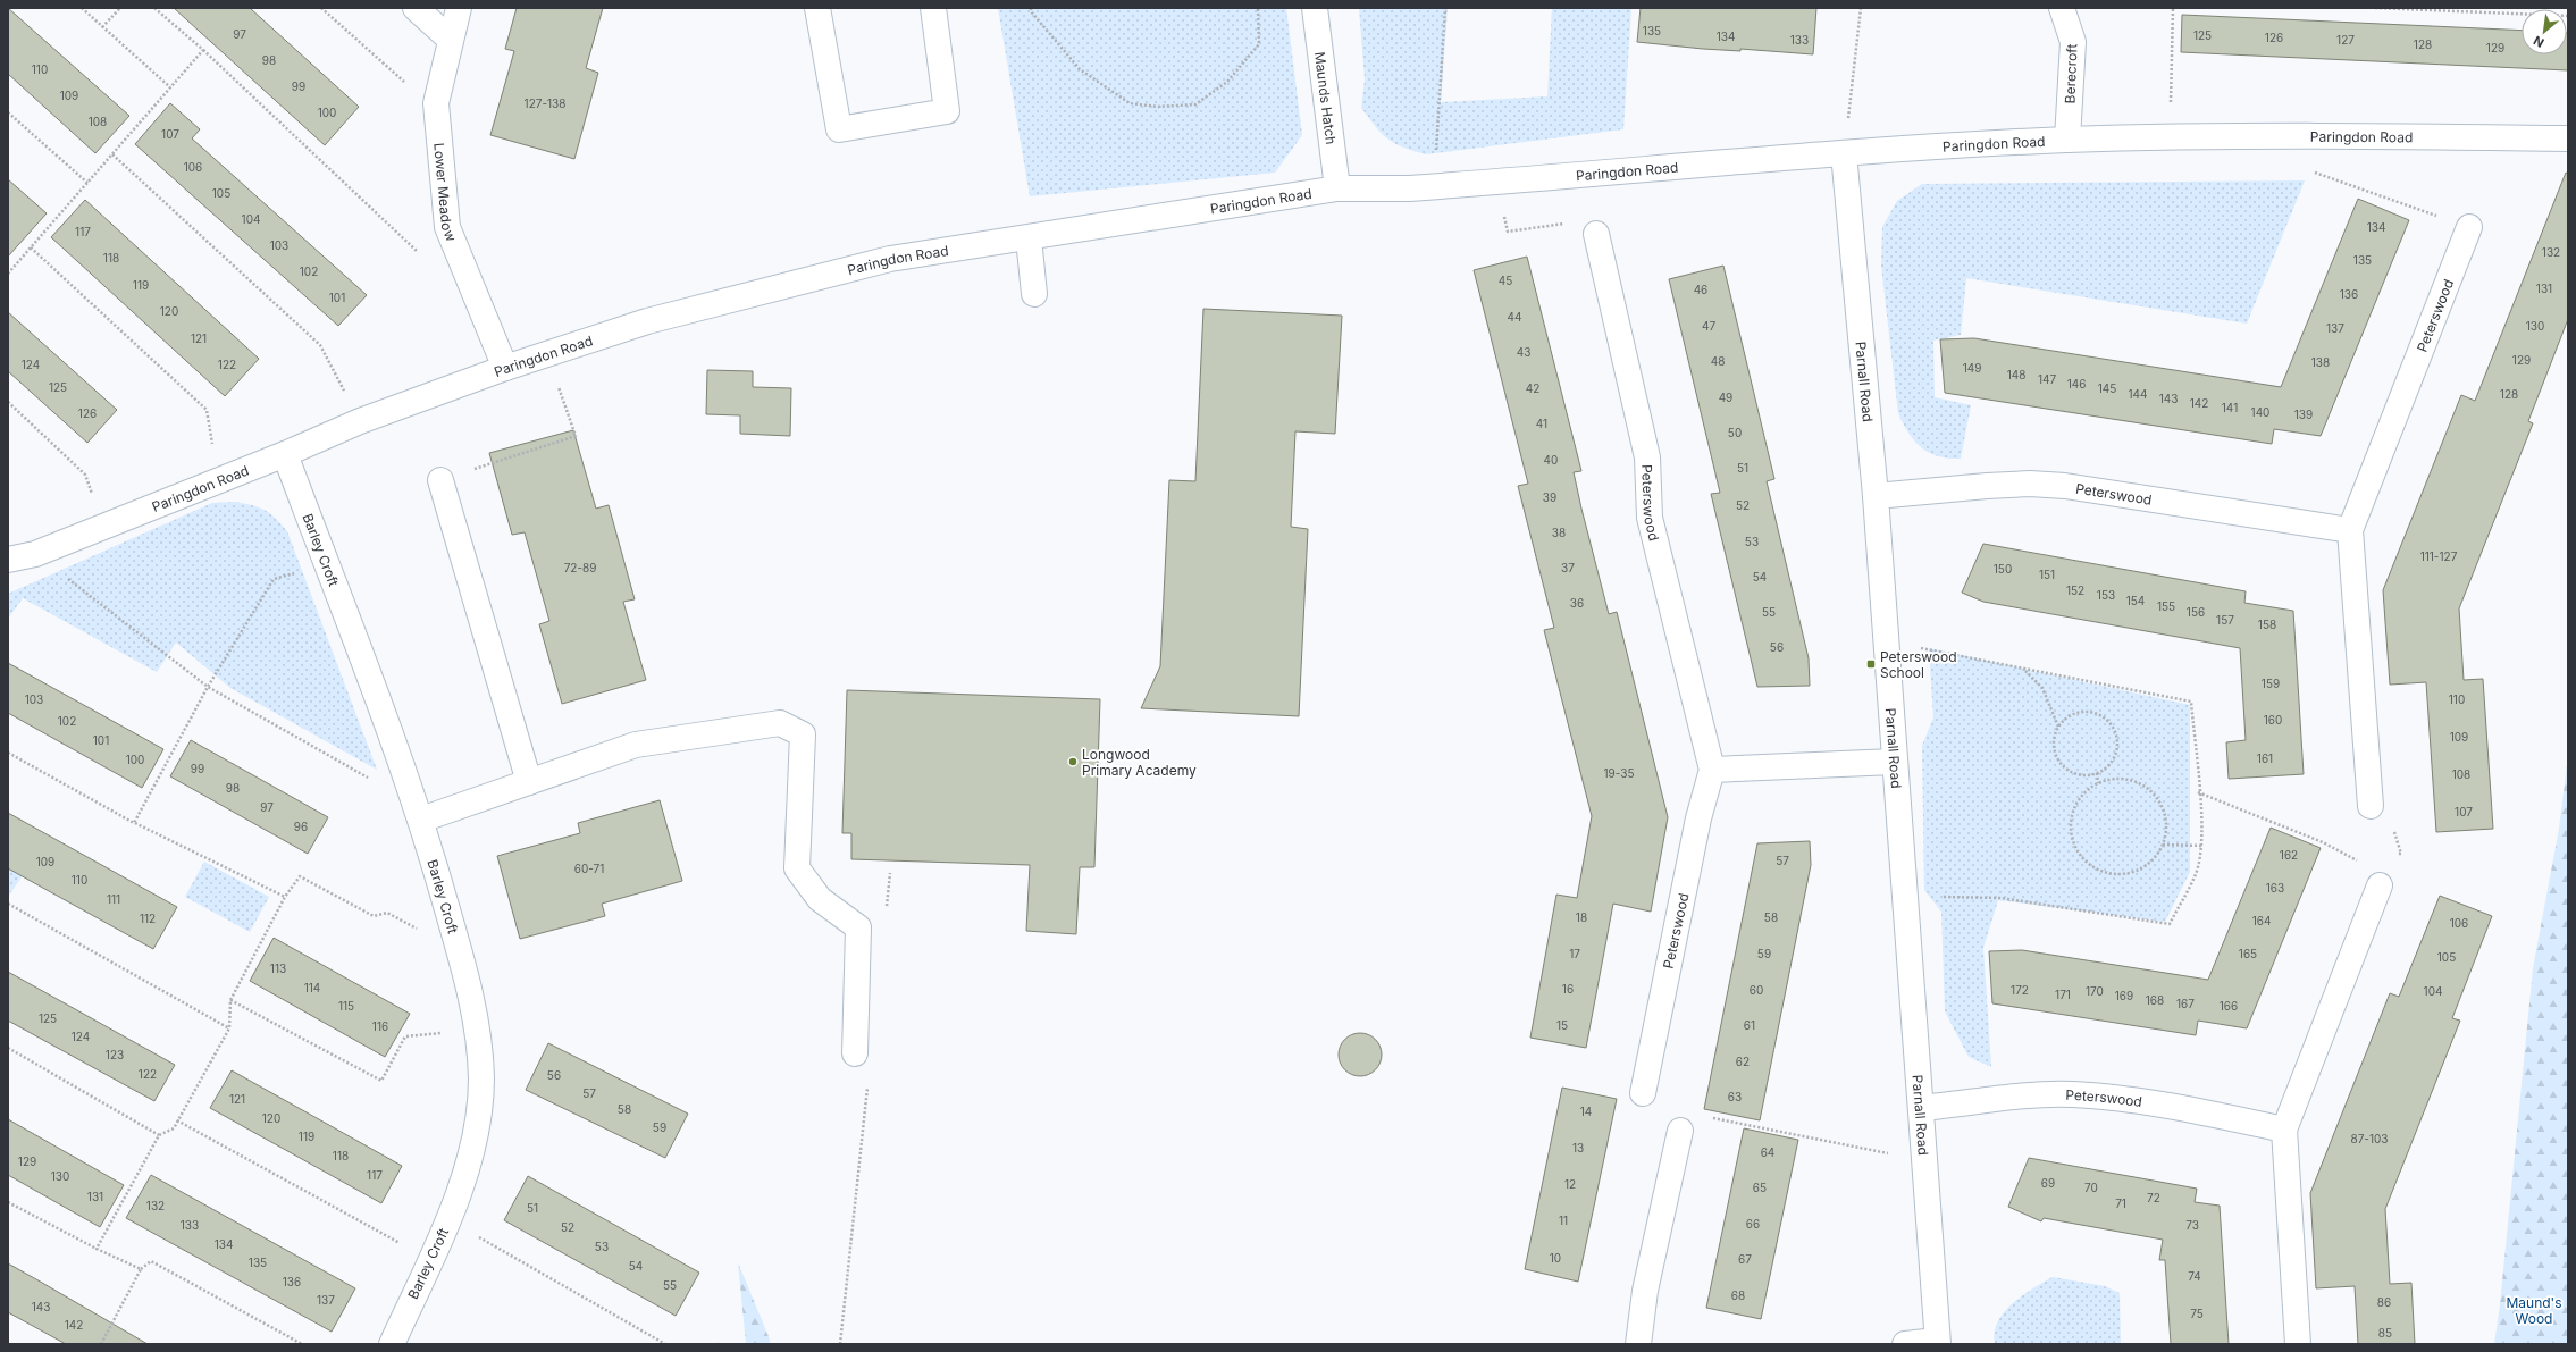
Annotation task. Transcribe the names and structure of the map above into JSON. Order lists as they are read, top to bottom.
{
  "streets": {
    "street": [
      "Berecroft",
      "Maunds Hatch",
      "Paringdon Road",
      "Lower Meadow",
      "Peterswood",
      "Parnall Road",
      "Barley Croft"
    ]
  },
  "crossings": [
    ["Berecroft", "Paringdon Road"],
    ["Maunds Hatch", "Paringdon Road"],
    ["Paringdon Road", "Lower Meadow"],
    ["Paringdon Road", "Parnall Road"],
    ["Paringdon Road", "Barley Croft"],
    ["Peterswood", "Parnall Road"]
  ],
  "parks": ["Maund's Wood"],
  "places": {
    "transit": ["Peterswood School"],
    "other": ["Longwood Primary Academy"]
  },
  "house_numbers": [
    "135",
    "97",
    "125",
    "134",
    "126",
    "133",
    "127",
    "128",
    "129",
    "98",
    "110",
    "99",
    "109",
    "127-138",
    "100",
    "108",
    "107",
    "106",
    "105",
    "104",
    "134",
    "117",
    "103",
    "132",
    "118",
    "135",
    "102",
    "45",
    "119",
    "131",
    "46",
    "136",
    "101",
    "120",
    "44",
    "47",
    "130",
    "137",
    "121",
    "43",
    "129",
    "48",
    "138",
    "124",
    "122",
    "149",
    "148",
    "147",
    "146",
    "125",
    "42",
    "145",
    "144",
    "128",
    "49",
    "143",
    "142",
    "141",
    "140",
    "126",
    "139",
    "41",
    "50",
    "40",
    "51",
    "39",
    "52",
    "38",
    "53",
    "111-127",
    "72-89",
    "37",
    "150",
    "151",
    "54",
    "152",
    "153",
    "154",
    "36",
    "155",
    "55",
    "156",
    "157",
    "158",
    "56",
    "159",
    "103",
    "110",
    "160",
    "102",
    "109",
    "101",
    "161",
    "100",
    "99",
    "19-35",
    "108",
    "98",
    "97",
    "107",
    "96",
    "162",
    "57",
    "109",
    "60-71",
    "110",
    "163",
    "111",
    "18",
    "58",
    "112",
    "164",
    "106",
    "17",
    "59",
    "165",
    "105",
    "113",
    "114",
    "16",
    "60",
    "172",
    "170",
    "104",
    "171",
    "169",
    "168",
    "167",
    "115",
    "166",
    "125",
    "15",
    "61",
    "116",
    "124",
    "123",
    "62",
    "122",
    "56",
    "57",
    "63",
    "121",
    "58",
    "14",
    "120",
    "59",
    "119",
    "87-103",
    "13",
    "64",
    "118",
    "129",
    "117",
    "130",
    "69",
    "12",
    "65",
    "70",
    "131",
    "72",
    "71",
    "132",
    "51",
    "11",
    "66",
    "133",
    "73",
    "52",
    "134",
    "53",
    "10",
    "67",
    "135",
    "54",
    "74",
    "136",
    "55",
    "68",
    "137",
    "86",
    "143",
    "75",
    "142",
    "85"
  ],
  "north": "bottom left"
}
